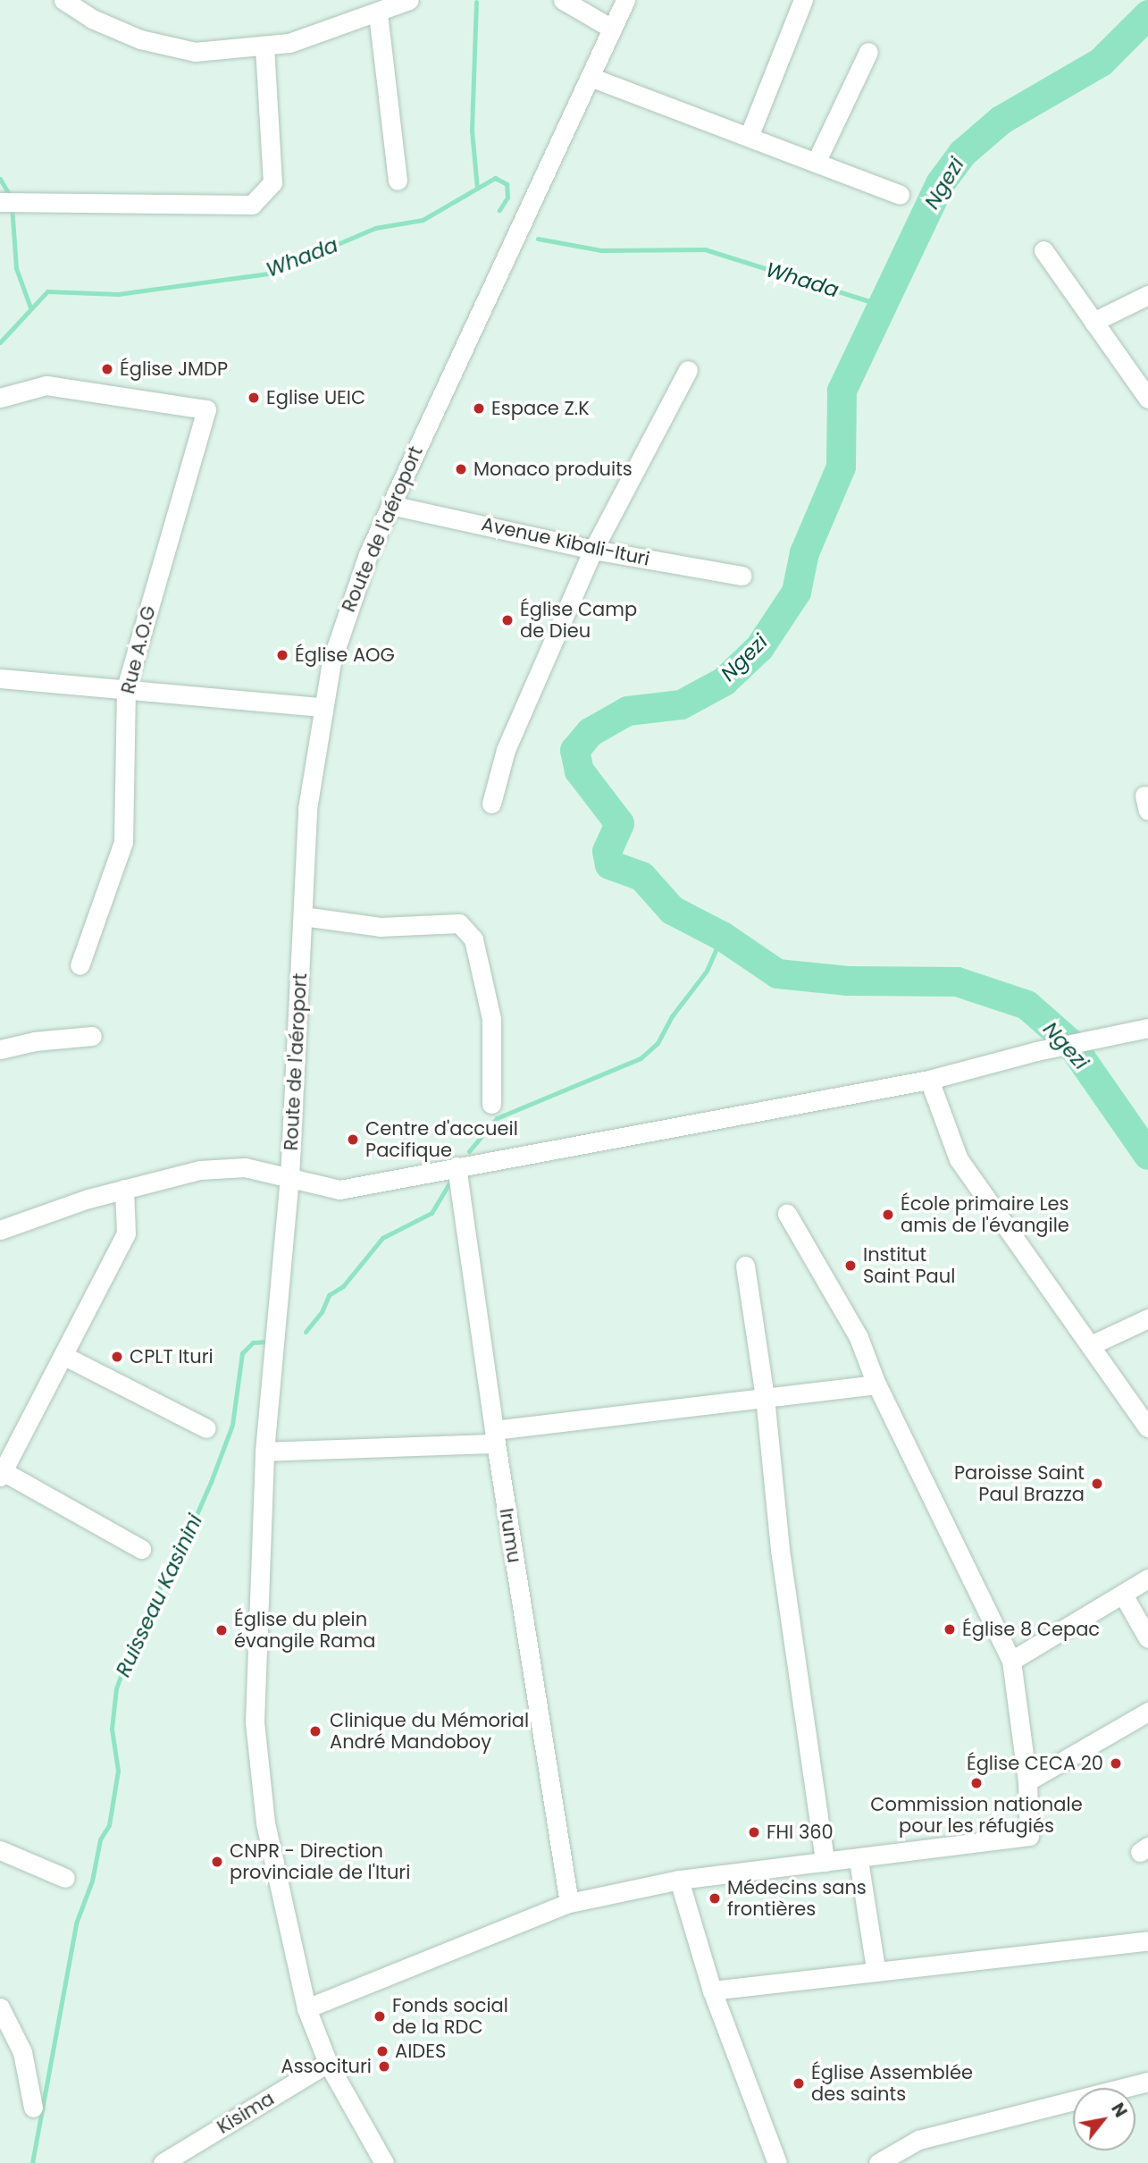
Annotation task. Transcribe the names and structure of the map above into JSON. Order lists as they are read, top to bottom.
{
  "streets": {
    "street": [
      "Route de l'aéroport",
      "Avenue Kibali-Ituri",
      "Rue A.O.G",
      "Irumu",
      "Kisima"
    ]
  },
  "crossings": [
    ["Route de l'aéroport", "Avenue Kibali-Ituri"],
    ["Route de l'aéroport", "Kisima"]
  ],
  "water": ["Ngezi", "Whada", "Ruisseau Kasinini"],
  "places": [
    "Église JMDP",
    "Eglise UEIC",
    "Espace Z.K",
    "Monaco produits",
    "Église Camp de Dieu",
    "Église AOG",
    "Centre d'accueil Pacifique",
    "École primaire Les amis de l'évangile",
    "Institut Saint Paul",
    "CPLT Ituri",
    "Paroisse Saint Paul Brazza",
    "Église 8 Cepac",
    "Église du plein évangile Rama",
    "Clinique du Mémorial André Mandoboy",
    "Église CECA 20",
    "Commission nationale pour les réfugiés",
    "FHI 360",
    "CNPR - Direction provinciale de l'Ituri",
    "Médecins sans frontières",
    "Fonds social de la RDC",
    "AIDES",
    "Associturi",
    "Église Assemblée des saints"
  ],
  "north": "top right"
}
